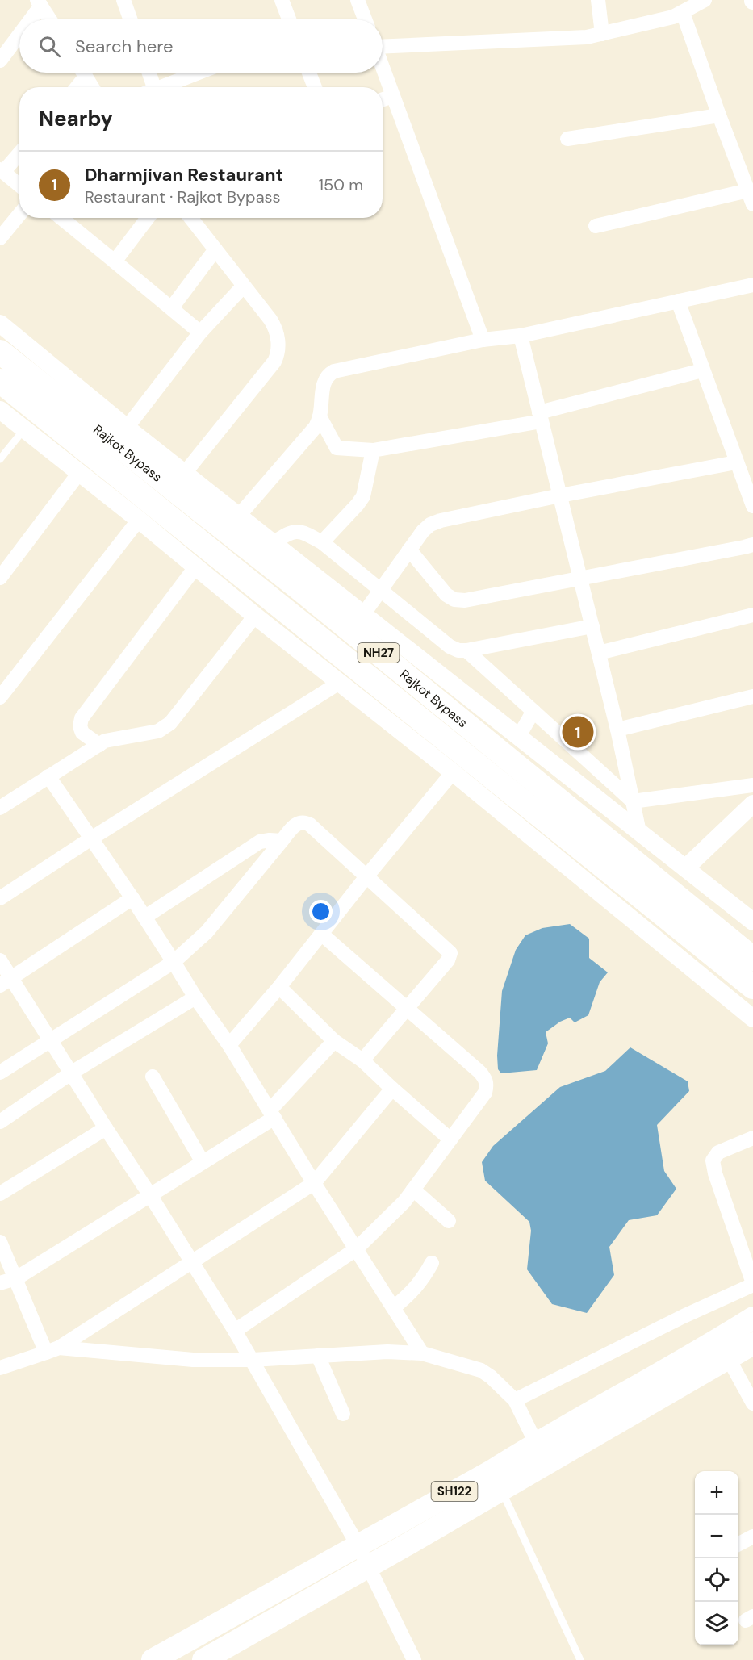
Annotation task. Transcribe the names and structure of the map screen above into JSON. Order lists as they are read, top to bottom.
{
  "streets": {
    "highway": ["Rajkot Bypass", "NH27"],
    "main road": ["SH122"]
  },
  "page": {
    "search": "Search here",
    "heading": "Nearby",
    "list": [
      {
        "mark": "1",
        "name": "Dharmjivan Restaurant",
        "note": "Restaurant · Rajkot Bypass",
        "value": "150 m"
      }
    ],
    "pins": "1",
    "map_buttons": ["+", "−"]
  }
}
